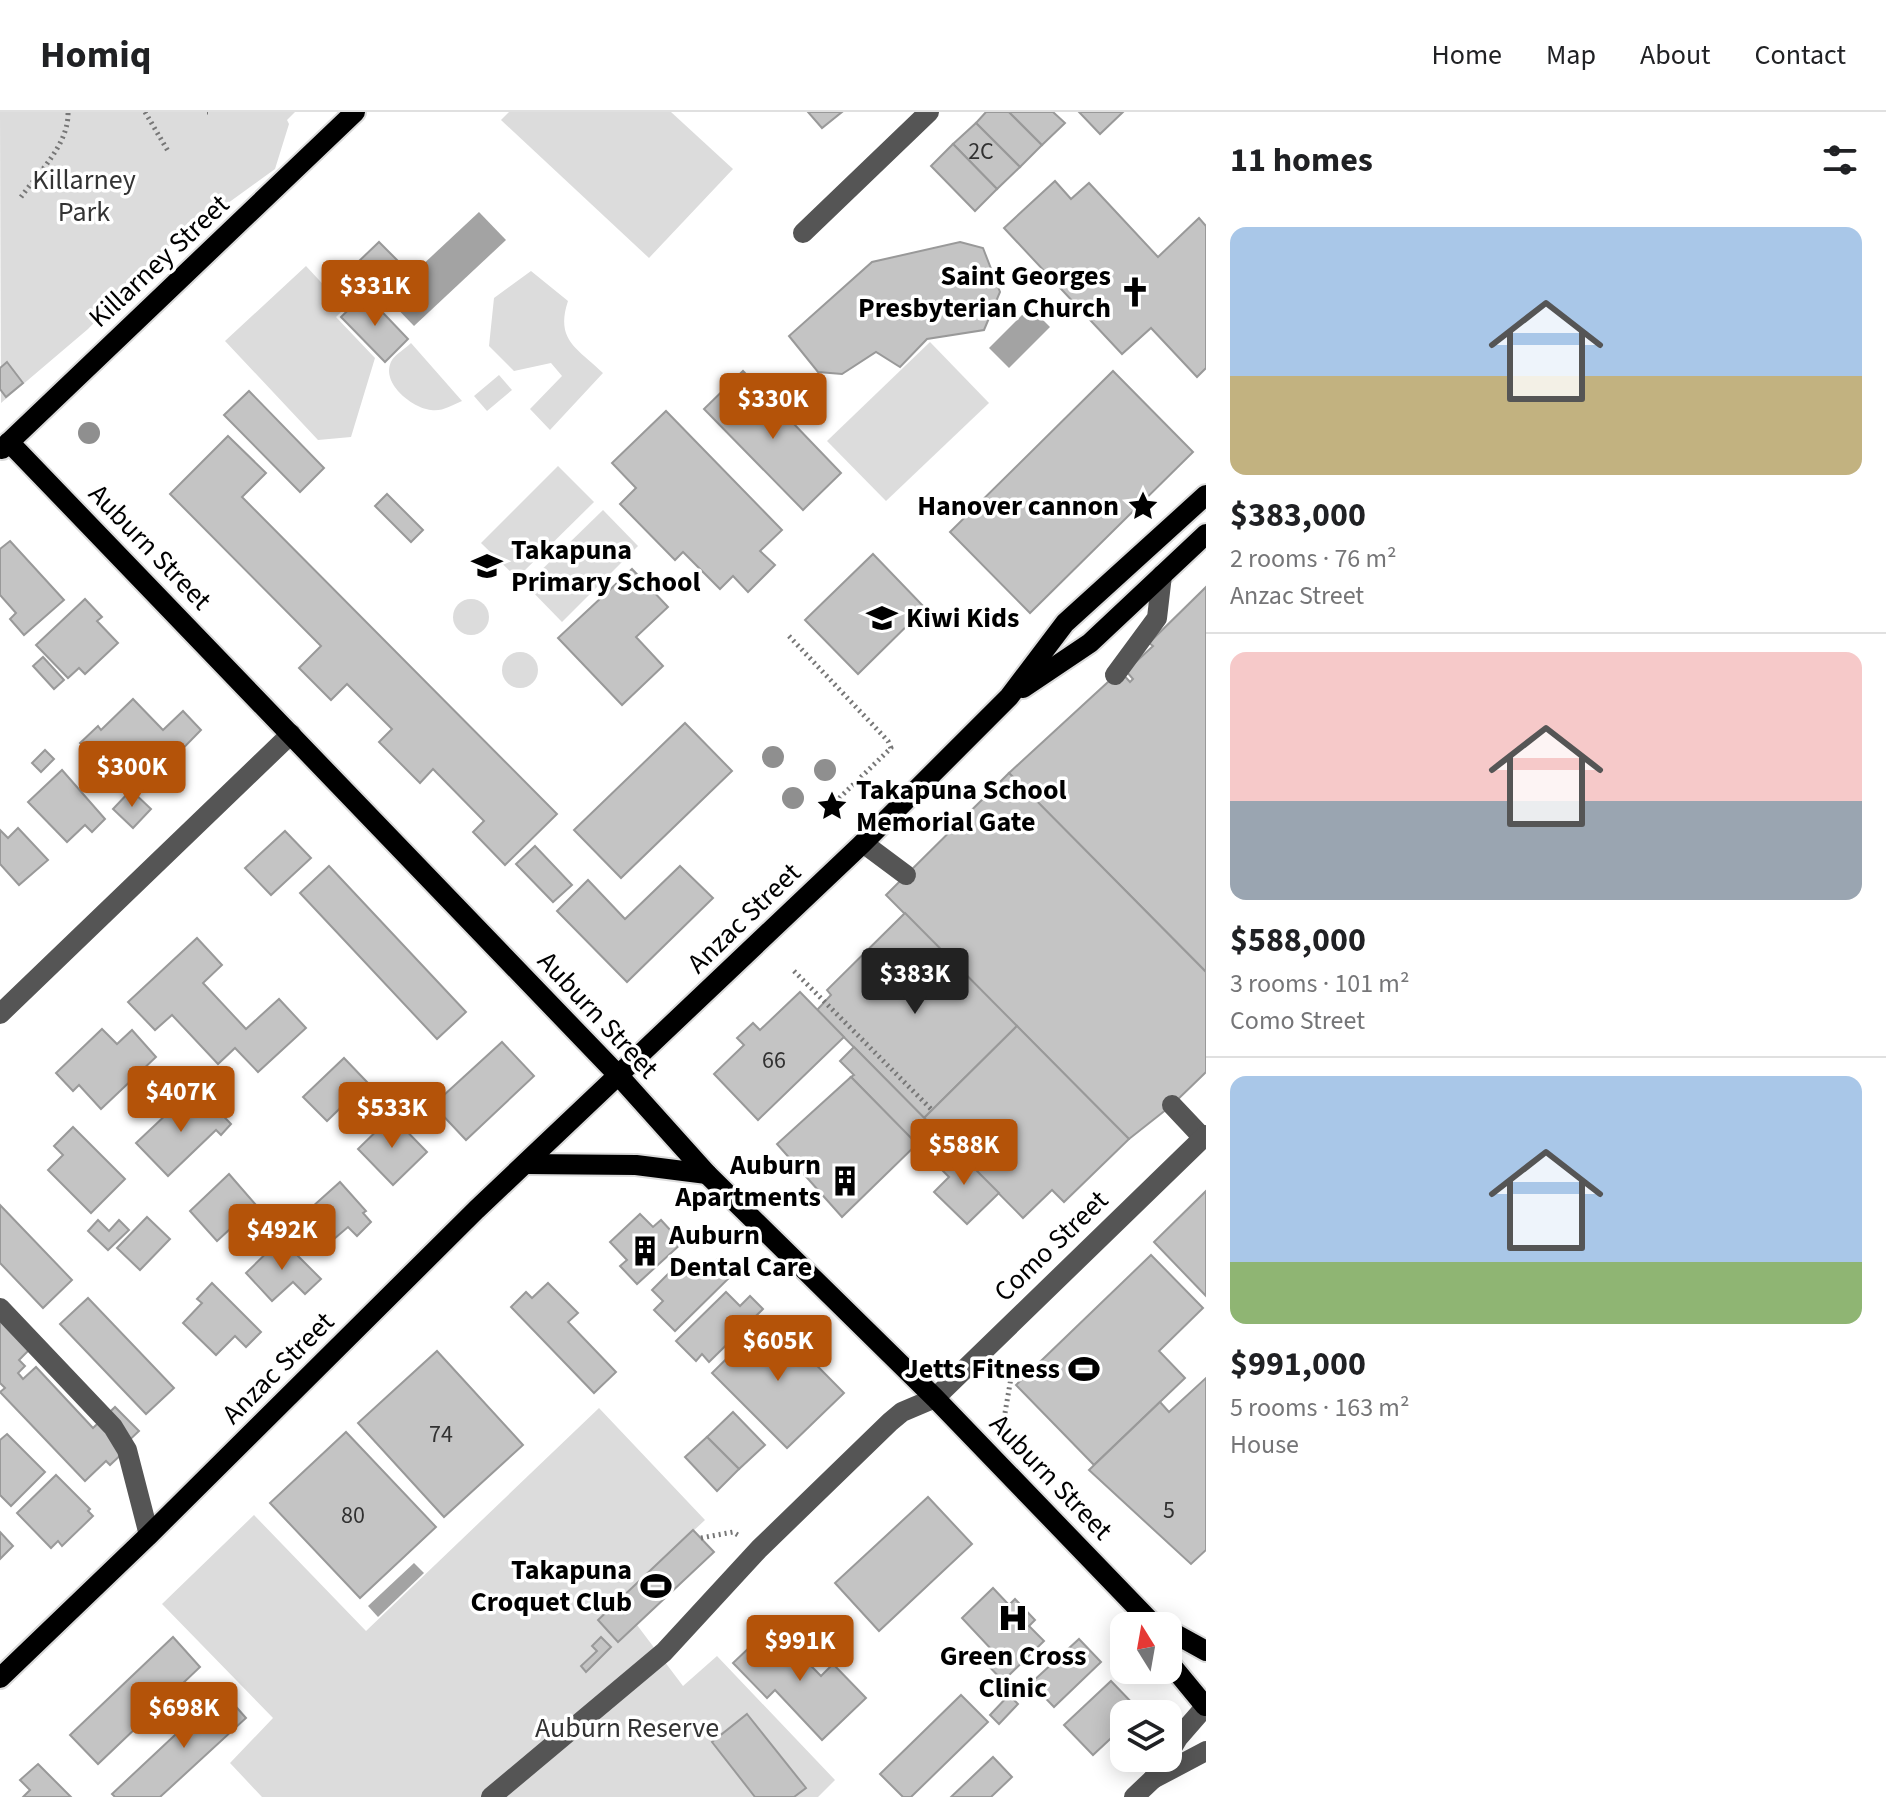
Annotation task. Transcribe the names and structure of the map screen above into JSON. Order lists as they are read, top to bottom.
{
  "streets": {
    "main road": ["Killarney Street", "Auburn Street", "Anzac Street"],
    "street": ["Como Street"]
  },
  "crossings": [
    ["Killarney Street", "Auburn Street"],
    ["Auburn Street", "Anzac Street"],
    ["Auburn Street", "Como Street"]
  ],
  "parks": ["Killarney Park", "Auburn Reserve"],
  "places": {
    "church": ["Saint Georges Presbyterian Church"],
    "place": ["Hanover cannon", "Takapuna School Memorial Gate"],
    "school or university": ["Takapuna Primary School", "Kiwi Kids"],
    "building": ["Auburn Apartments", "Auburn Dental Care"],
    "sports": ["Jetts Fitness", "Takapuna Croquet Club"],
    "hospital": ["Green Cross Clinic"]
  },
  "house_numbers": [
    "2C",
    "66",
    "74",
    "5",
    "80"
  ],
  "north": "top",
  "page": {
    "header": "Homiq",
    "nav": [
      "Home",
      "Map",
      "About",
      "Contact"
    ],
    "heading": "11 homes",
    "list": [
      {
        "name": "$383,000",
        "note": "2 rooms · 76 m² · Anzac Street"
      },
      {
        "name": "$588,000",
        "note": "3 rooms · 101 m² · Como Street"
      },
      {
        "name": "$991,000",
        "note": "5 rooms · 163 m² · House"
      }
    ],
    "price": [
      "$331K",
      "$330K",
      "$300K",
      "$383K",
      "$407K",
      "$533K",
      "$588K",
      "$492K",
      "$605K",
      "$991K",
      "$698K"
    ]
  }
}
